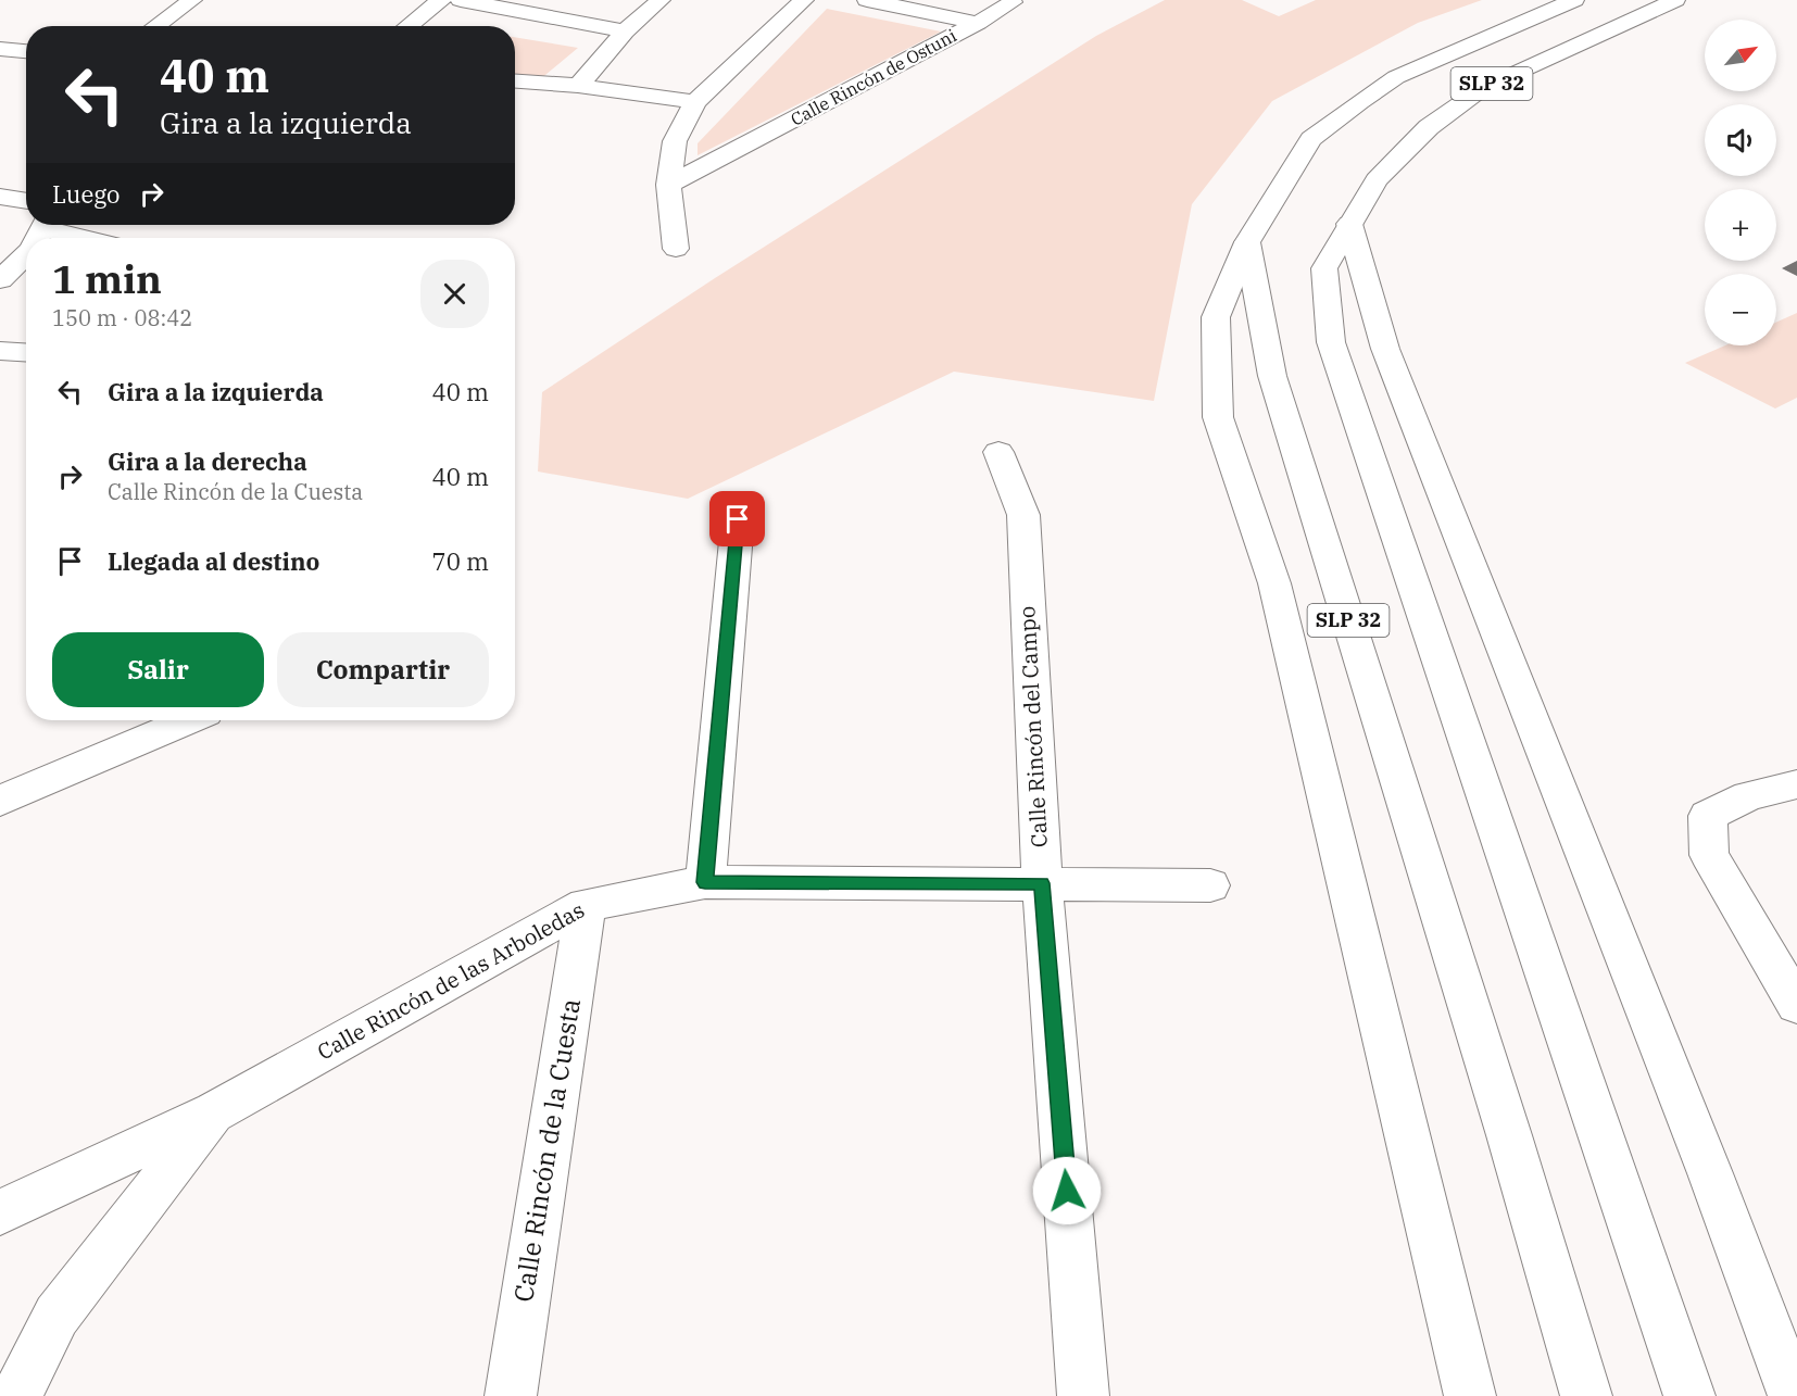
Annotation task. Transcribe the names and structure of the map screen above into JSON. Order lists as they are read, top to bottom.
{
  "streets": {
    "street": [
      "Calle Rincón de Ostuni",
      "SLP 32",
      "Calle Rincón del Campo",
      "Calle Rincón de las Arboledas",
      "Calle Rincón de la Cuesta"
    ]
  },
  "crossings": [
    ["Calle Rincón del Campo", "Calle Rincón de las Arboledas"],
    ["Calle Rincón de las Arboledas", "Calle Rincón de la Cuesta"]
  ],
  "north": "top right",
  "page": {
    "map_buttons": ["+", "−"],
    "turn": ["40 m", "Gira a la izquierda"],
    "then": "Luego",
    "heading": ["1 min", "150 m · 08:42"],
    "list": [
      {
        "name": "Gira a la izquierda",
        "value": "40 m"
      },
      {
        "name": "Gira a la derecha",
        "note": "Calle Rincón de la Cuesta",
        "value": "40 m"
      },
      {
        "name": "Llegada al destino",
        "value": "70 m"
      }
    ],
    "buttons": ["Salir", "Compartir"]
  }
}
